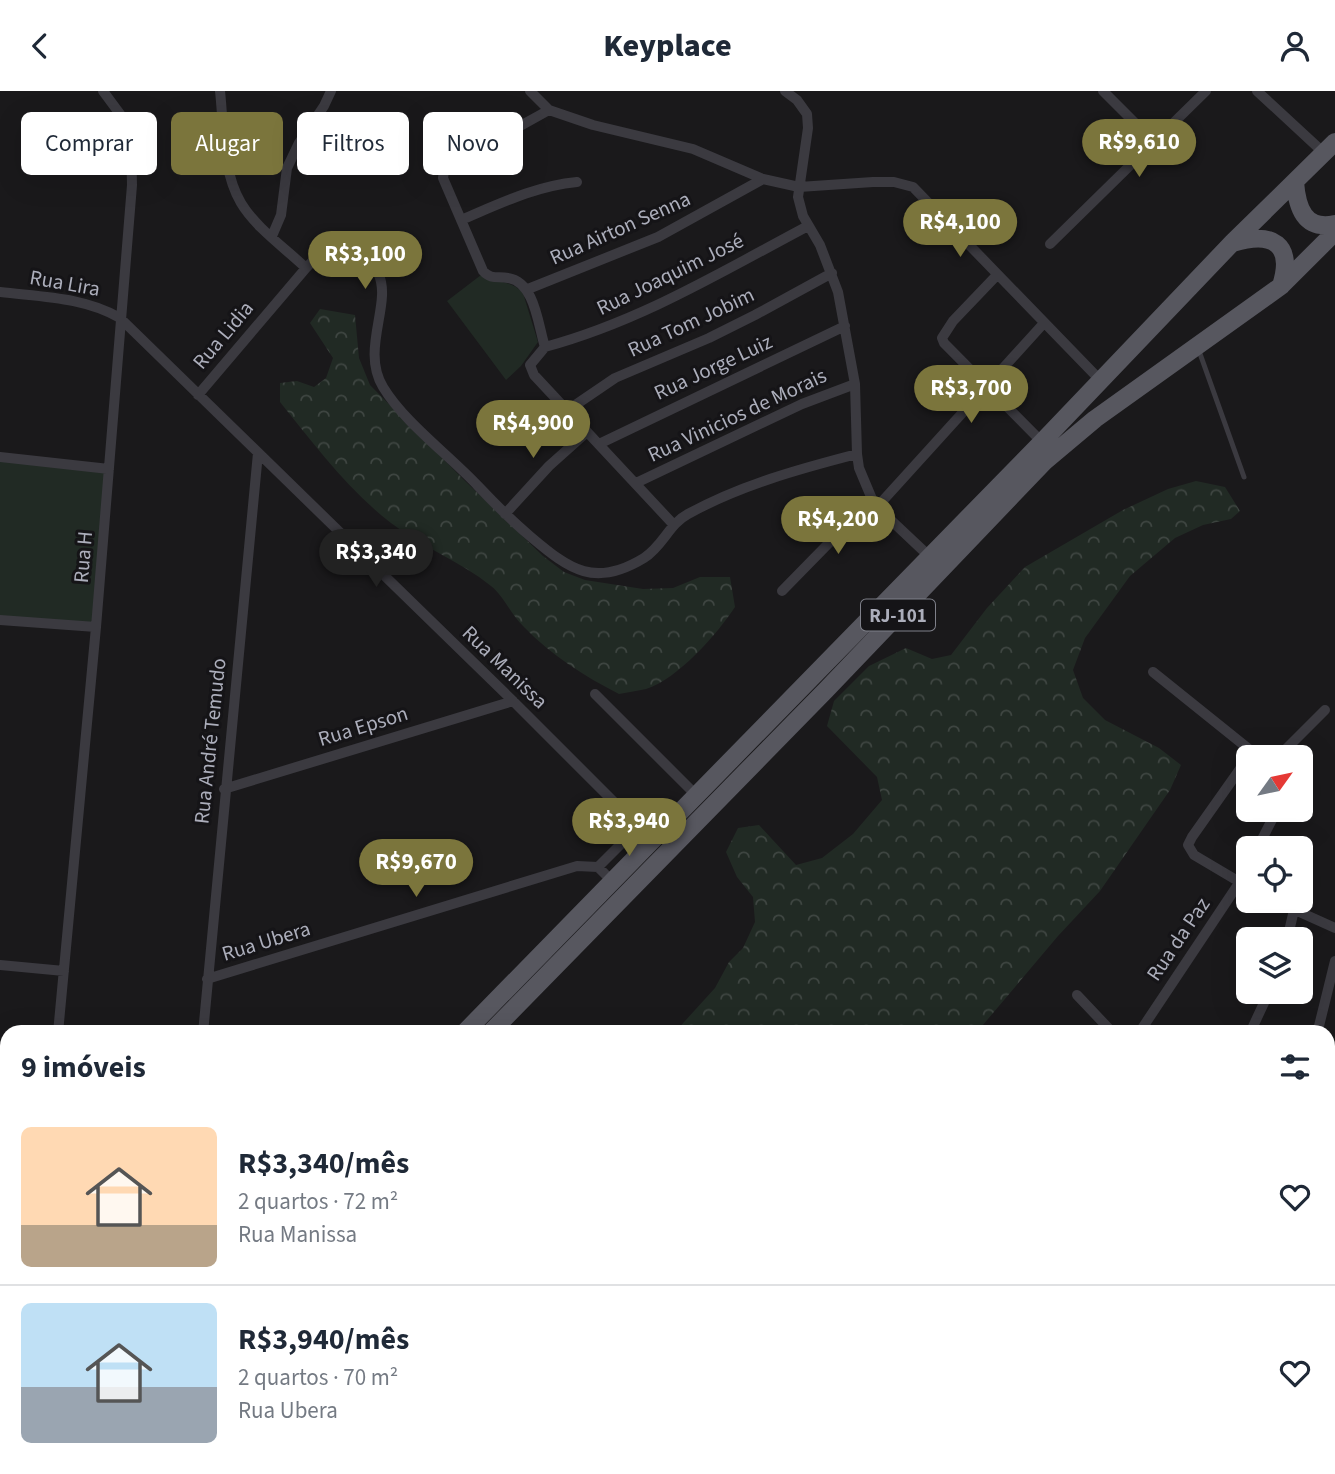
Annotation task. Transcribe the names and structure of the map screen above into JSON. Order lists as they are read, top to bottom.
{
  "streets": {
    "main road": ["RJ-101"],
    "street": [
      "Rua Airton Senna",
      "Rua Joaquim José",
      "Rua Lira",
      "Rua Tom Jobim",
      "Rua Lidia",
      "Rua Jorge Luiz",
      "Rua Vinicios de Morais",
      "Rua H",
      "Rua Manissa",
      "Rua Epson",
      "Rua André Temudo",
      "Rua da Paz",
      "Rua Ubera"
    ]
  },
  "crossings": [
    ["Rua Lira", "Rua H"],
    ["Rua Lira", "Rua Manissa"],
    ["Rua Lidia", "Rua Manissa"],
    ["Rua H", "Rua Manissa"],
    ["RJ-101", "Rua Manissa"],
    ["Rua Manissa", "Rua Epson"],
    ["Rua Manissa", "Rua André Temudo"],
    ["Rua Epson", "Rua André Temudo"],
    ["Rua André Temudo", "Rua Ubera"]
  ],
  "north": "top right",
  "page": {
    "header": "Keyplace",
    "chip": [
      "Comprar",
      "Alugar",
      "Filtros",
      "Novo"
    ],
    "price": [
      "R$9,610",
      "R$4,100",
      "R$3,100",
      "R$3,700",
      "R$4,900",
      "R$4,200",
      "R$3,340",
      "R$3,940",
      "R$9,670"
    ],
    "heading": "9 imóveis",
    "list": [
      {
        "name": "R$3,340/mês",
        "note": "2 quartos · 72 m² · Rua Manissa"
      },
      {
        "name": "R$3,940/mês",
        "note": "2 quartos · 70 m² · Rua Ubera"
      }
    ]
  }
}
